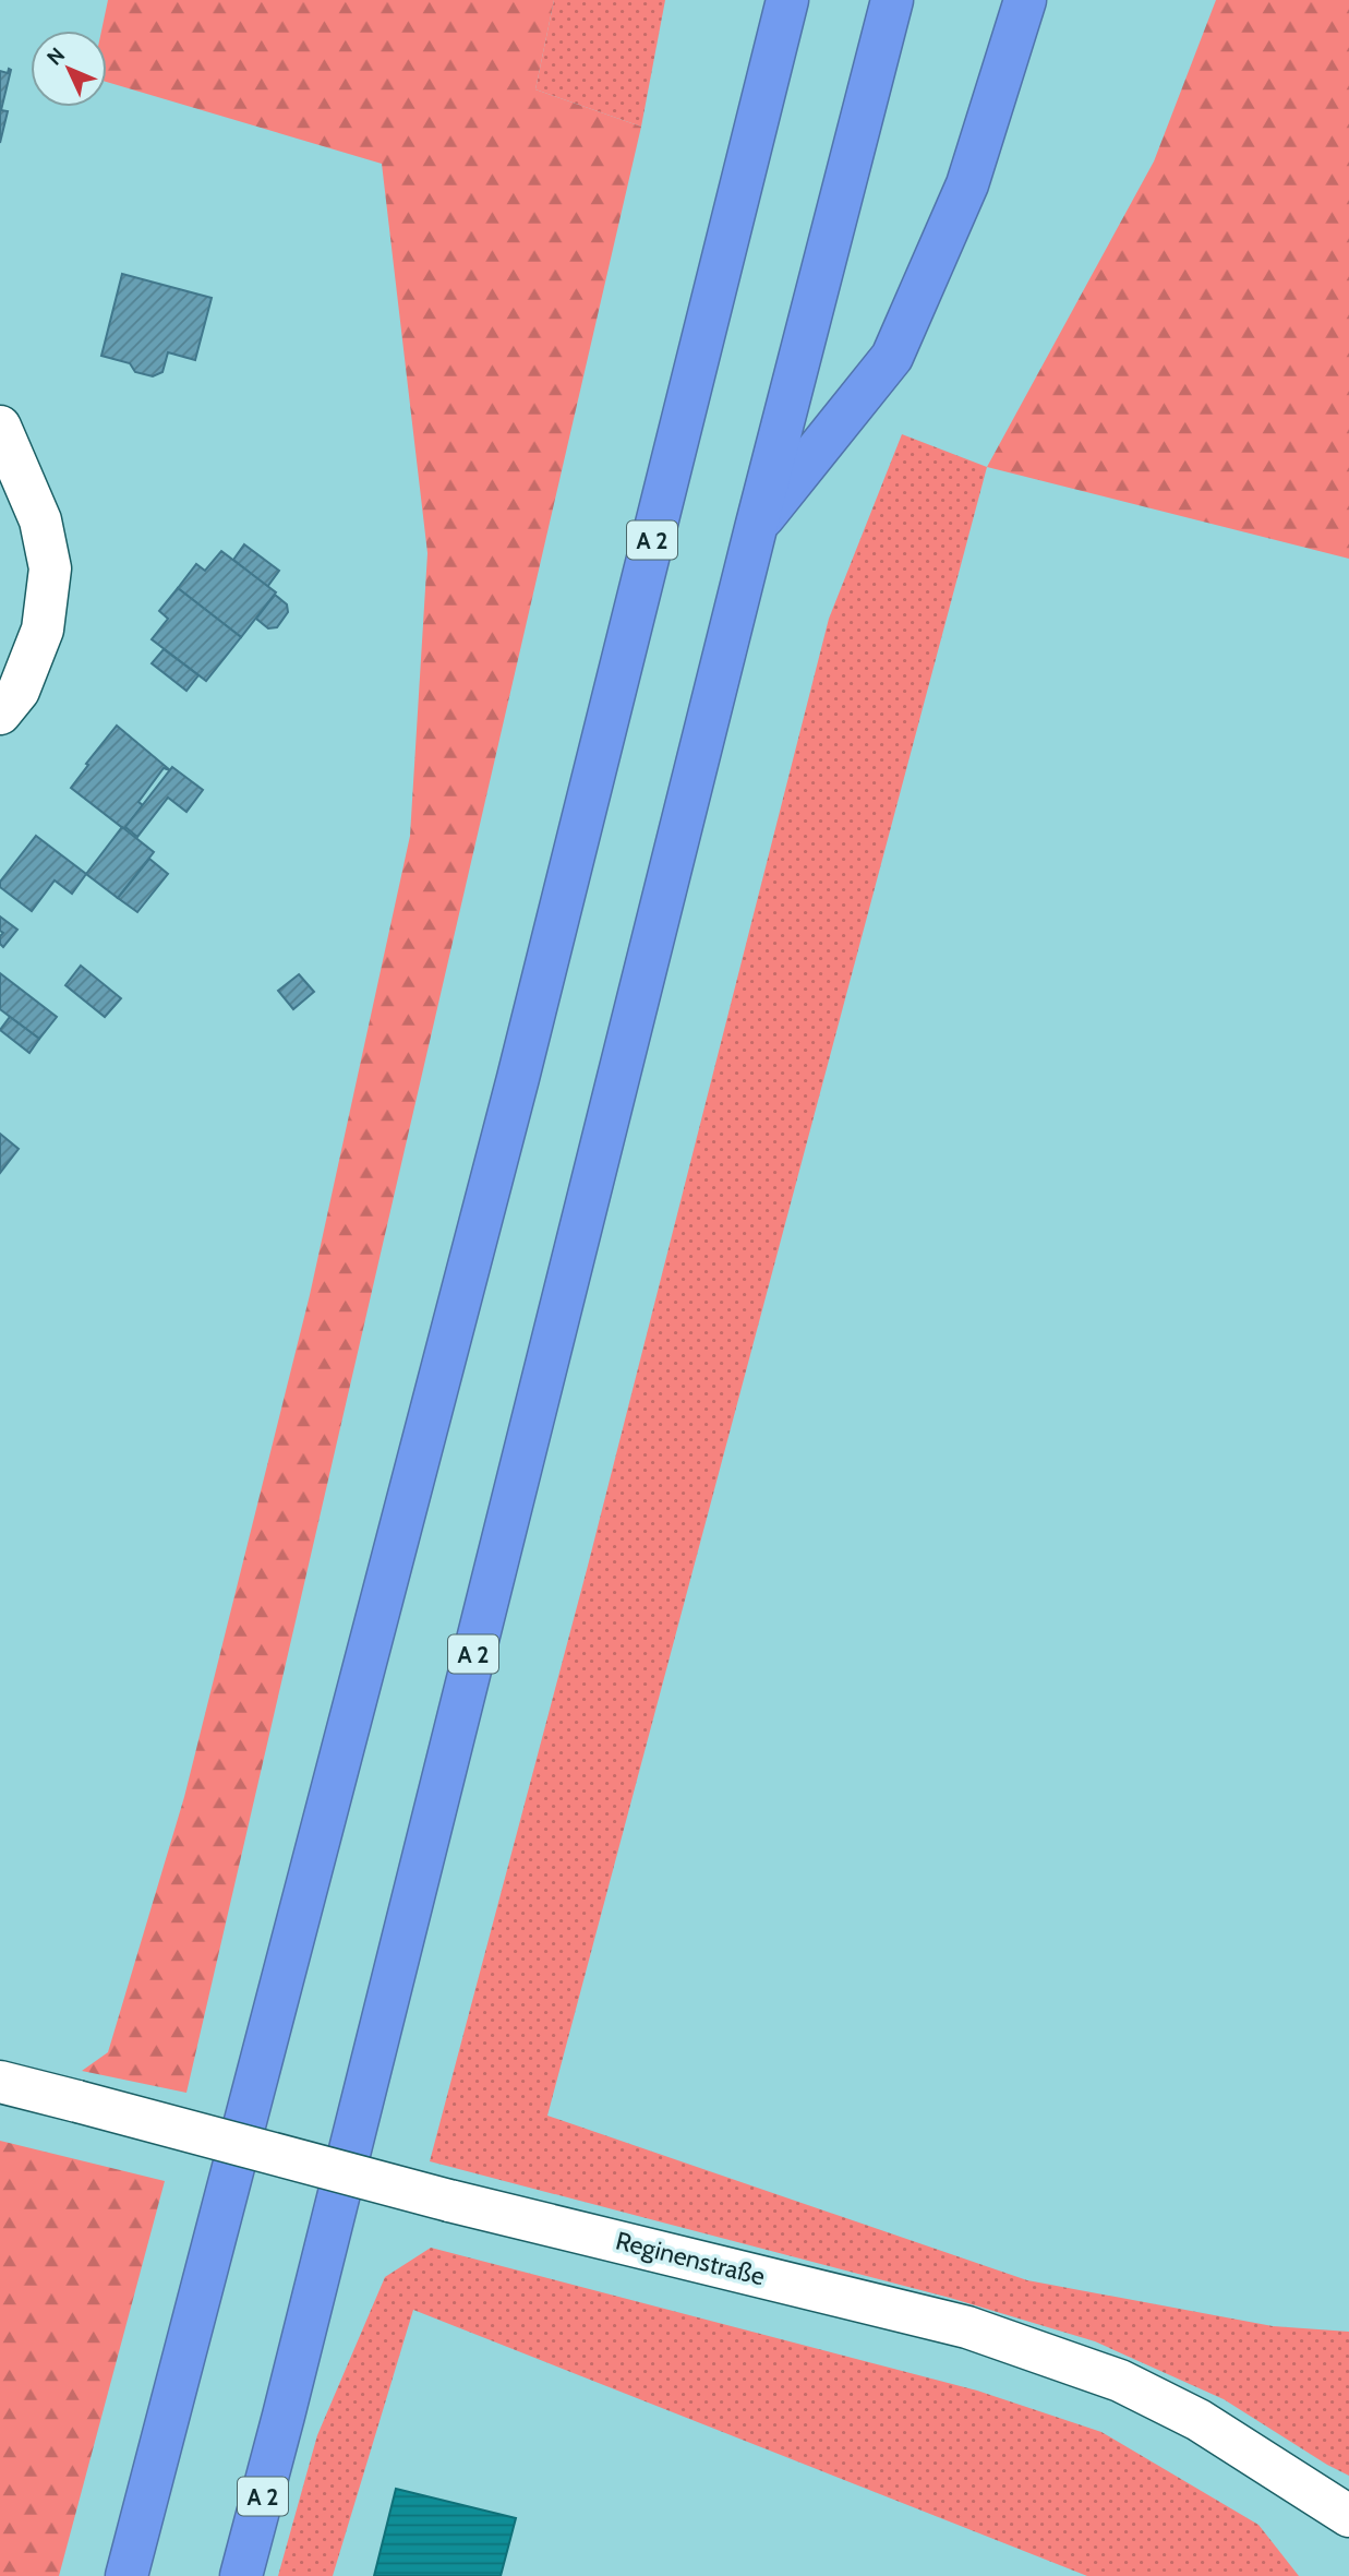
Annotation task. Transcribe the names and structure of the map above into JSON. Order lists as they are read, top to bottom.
{
  "streets": {
    "highway": ["A 2"],
    "street": ["Reginenstraße"]
  },
  "north": "top left"
}
